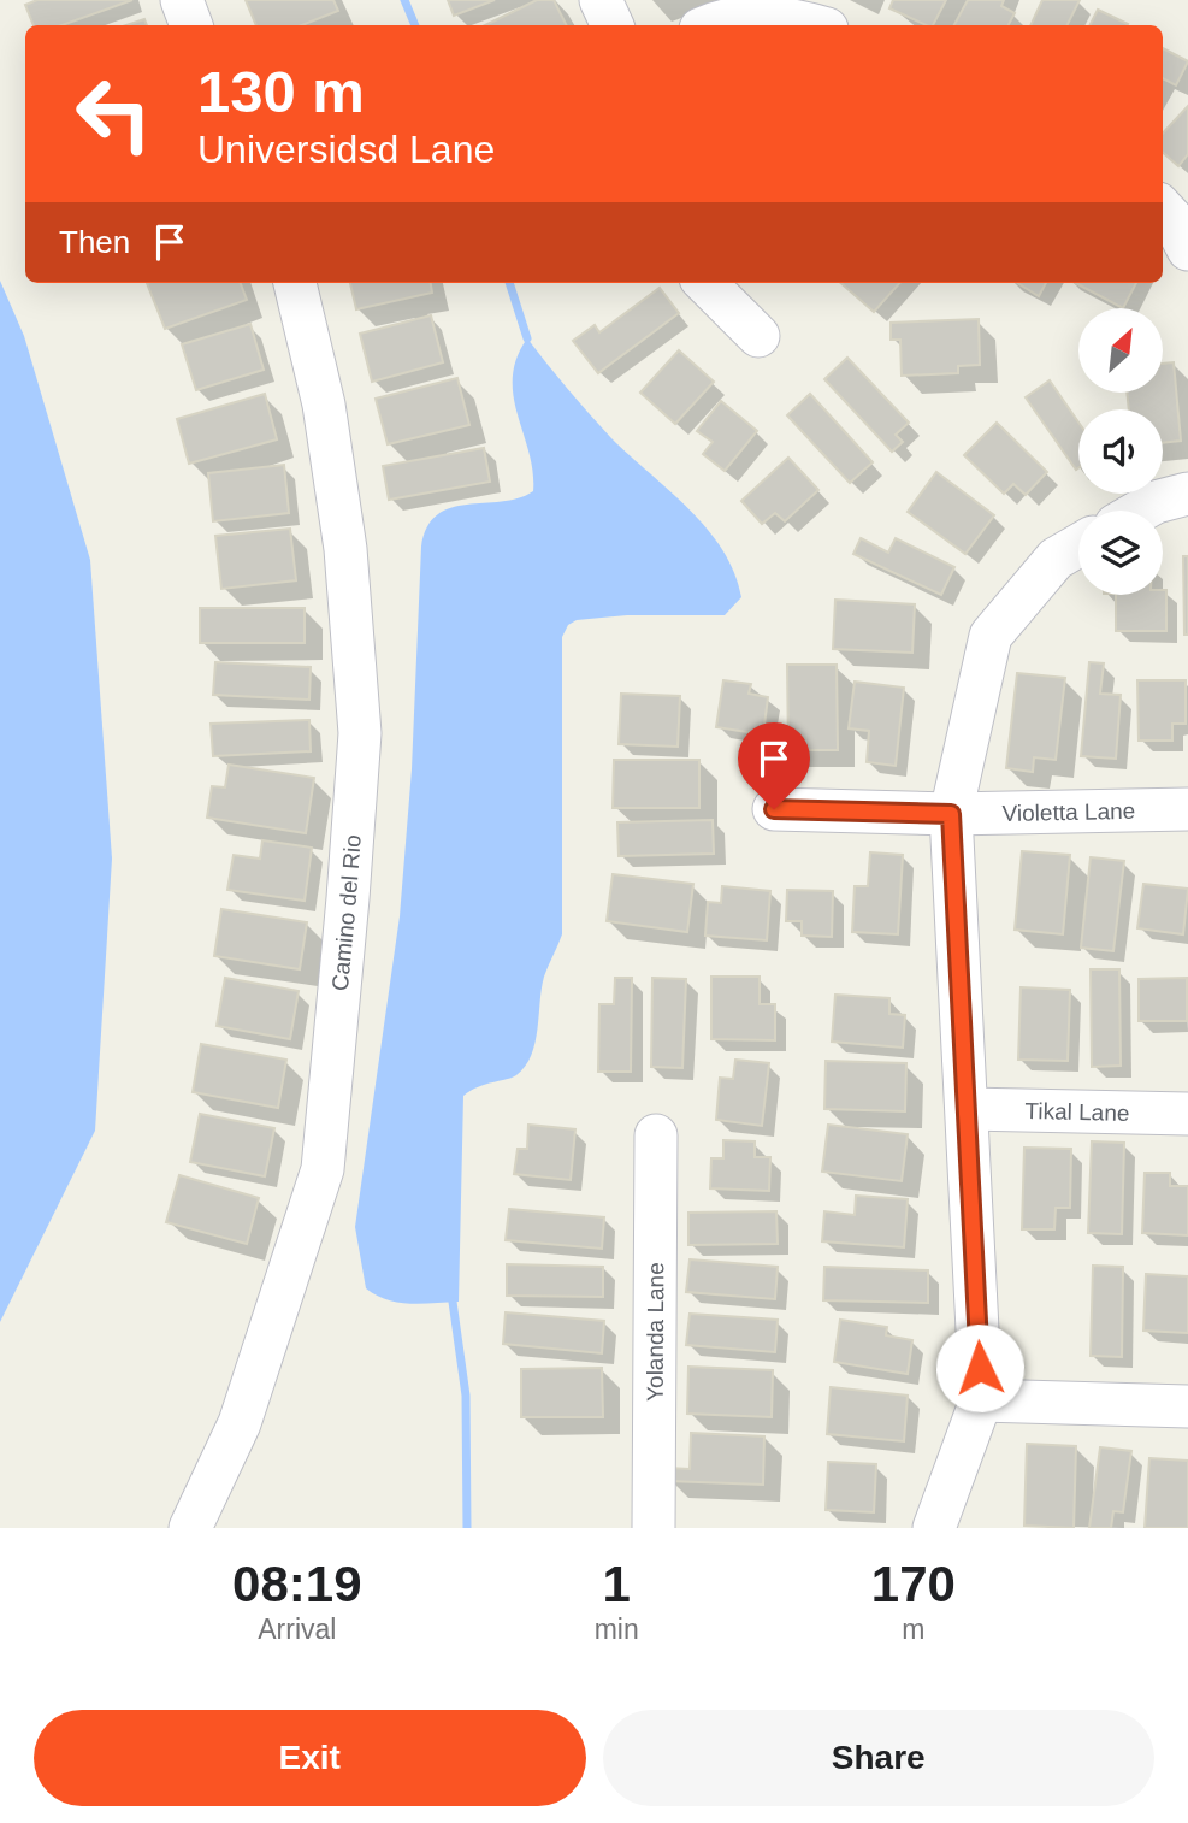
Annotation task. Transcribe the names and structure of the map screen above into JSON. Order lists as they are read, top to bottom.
{
  "streets": {
    "street": [
      "Violetta Lane",
      "Camino del Rio",
      "Tikal Lane",
      "Yolanda Lane"
    ]
  },
  "north": "top right",
  "page": {
    "turn": ["130 m", "Universidsd Lane"],
    "then": "Then",
    "eta": [
      "08:19",
      "Arrival",
      "1",
      "min",
      "170",
      "m"
    ],
    "buttons": ["Exit", "Share"]
  }
}
